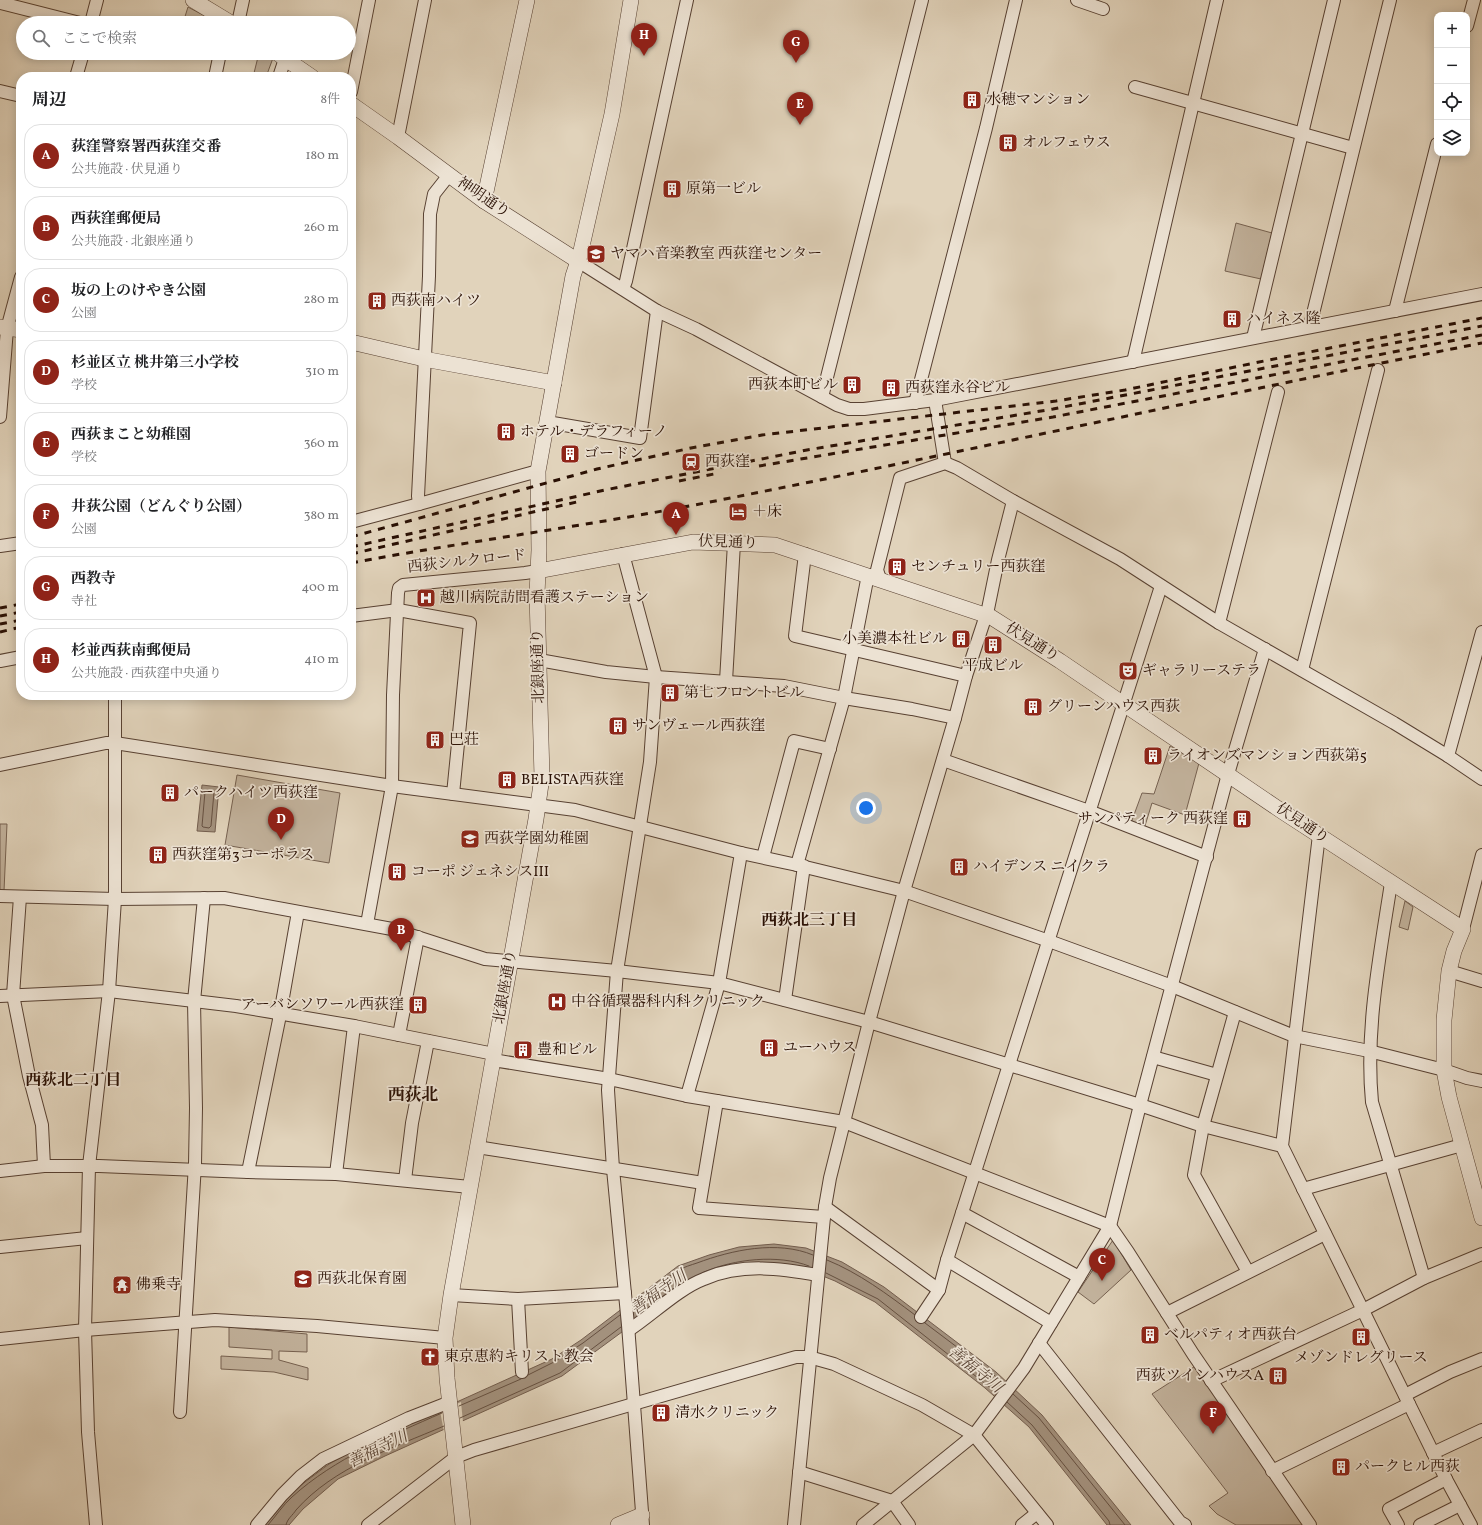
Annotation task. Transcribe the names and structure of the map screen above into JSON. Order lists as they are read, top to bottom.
{
  "streets": {
    "street": [
      "神明通り",
      "伏見通り",
      "西荻シルクロード",
      "北銀座通り"
    ]
  },
  "crossings": [
    ["神明通り", "北銀座通り"],
    ["伏見通り", "西荻シルクロード"],
    ["伏見通り", "北銀座通り"],
    ["西荻シルクロード", "北銀座通り"]
  ],
  "districts": ["西荻北三丁目", "西荻北二丁目", "西荻北"],
  "water": ["善福寺川"],
  "places": {
    "building": [
      "水穂マンション",
      "オルフェウス",
      "原第一ビル",
      "西荻南ハイツ",
      "ハイネス隆",
      "西荻本町ビル",
      "西荻窪永谷ビル",
      "ホテル・デラフィーノ",
      "ゴードン",
      "センチュリー西荻窪",
      "小美濃本社ビル",
      "平成ビル",
      "第七フロントビル",
      "グリーンハウス西荻",
      "サンヴェール西荻窪",
      "巴荘",
      "ライオンズマンション西荻第5",
      "BELISTA西荻窪",
      "パークハイツ西荻窪",
      "サンパティーク 西荻窪",
      "西荻窪第3コーポラス",
      "ハイデンス ニイクラ",
      "コーポ ジェネシスIII",
      "アーバンソワール西荻窪",
      "ユーハウス",
      "豊和ビル",
      "ベルパティオ西荻台",
      "メゾンドレグリース",
      "西荻ツインハウスA",
      "清水クリニック",
      "パークヒル西荻"
    ],
    "school or university": ["ヤマハ音楽教室 西荻窪センター", "西荻学園幼稚園", "西荻北保育園"],
    "station": ["西荻窪"],
    "hotel": ["＋床"],
    "hospital": ["越川病院訪問看護ステーション", "中谷循環器科内科クリニック"],
    "theatre": ["ギャラリーステラ"],
    "temple": ["佛乗寺"],
    "church": ["東京恵約キリスト教会"]
  },
  "page": {
    "map_buttons": ["+", "−"],
    "search": "ここで検索",
    "pins": [
      "H",
      "G",
      "E",
      "A",
      "D",
      "B",
      "C",
      "F"
    ],
    "heading": ["周辺", "8件"],
    "list": [
      {
        "mark": "A",
        "name": "荻窪警察署西荻窪交番",
        "note": "公共施設 · 伏見通り",
        "value": "180 m"
      },
      {
        "mark": "B",
        "name": "西荻窪郵便局",
        "note": "公共施設 · 北銀座通り",
        "value": "260 m"
      },
      {
        "mark": "C",
        "name": "坂の上のけやき公園",
        "note": "公園",
        "value": "280 m"
      },
      {
        "mark": "D",
        "name": "杉並区立 桃井第三小学校",
        "note": "学校",
        "value": "310 m"
      },
      {
        "mark": "E",
        "name": "西荻まこと幼稚園",
        "note": "学校",
        "value": "360 m"
      },
      {
        "mark": "F",
        "name": "井荻公園（どんぐり公園）",
        "note": "公園",
        "value": "380 m"
      },
      {
        "mark": "G",
        "name": "西教寺",
        "note": "寺社",
        "value": "400 m"
      },
      {
        "mark": "H",
        "name": "杉並西荻南郵便局",
        "note": "公共施設 · 西荻窪中央通り",
        "value": "410 m"
      }
    ]
  }
}
